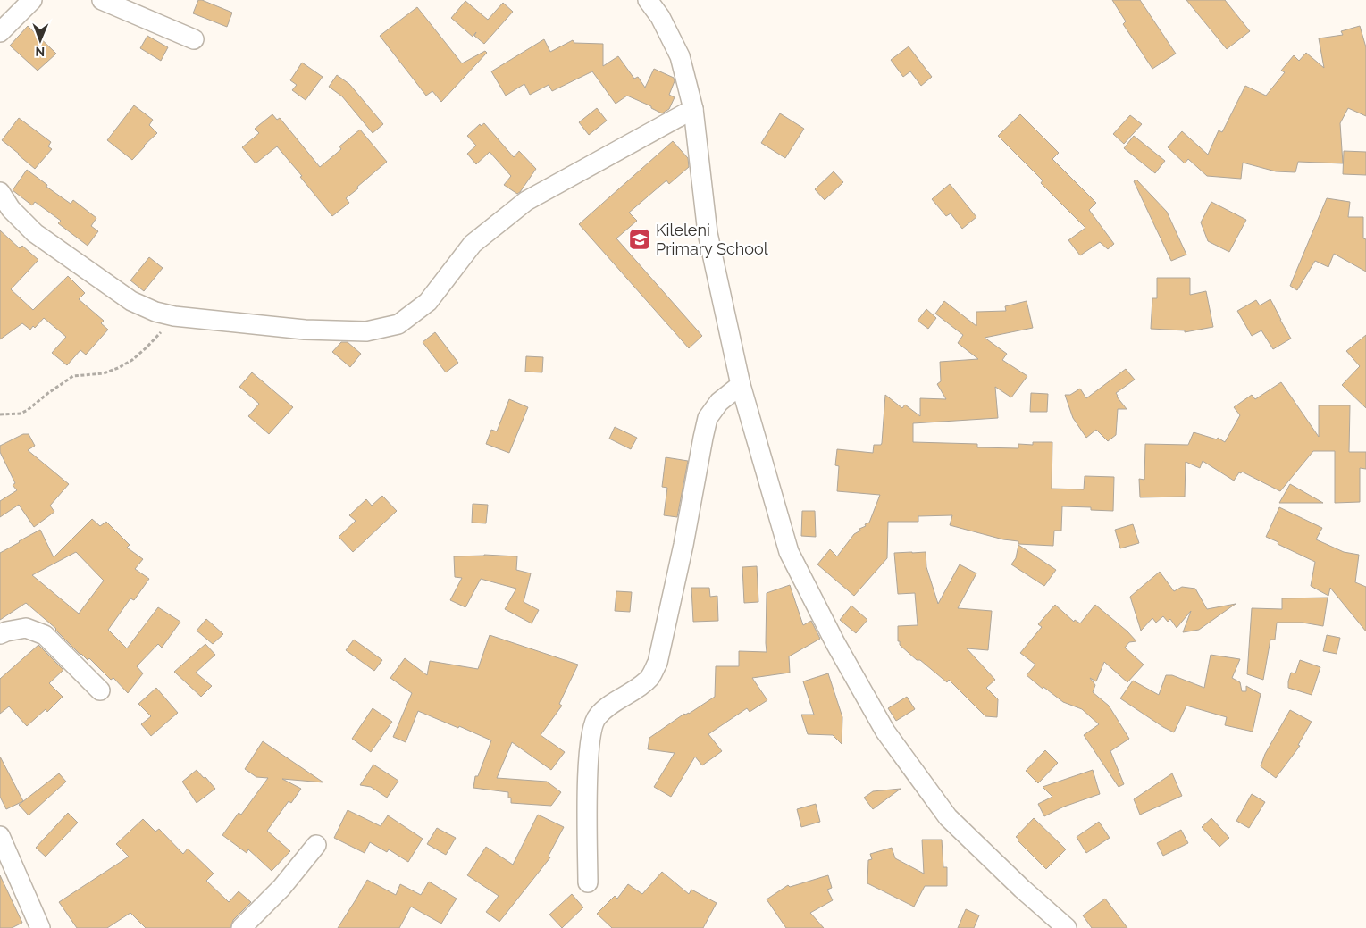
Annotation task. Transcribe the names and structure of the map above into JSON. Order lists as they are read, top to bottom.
{
  "places": {
    "school or university": ["Kileleni Primary School"]
  },
  "north": "bottom"
}
